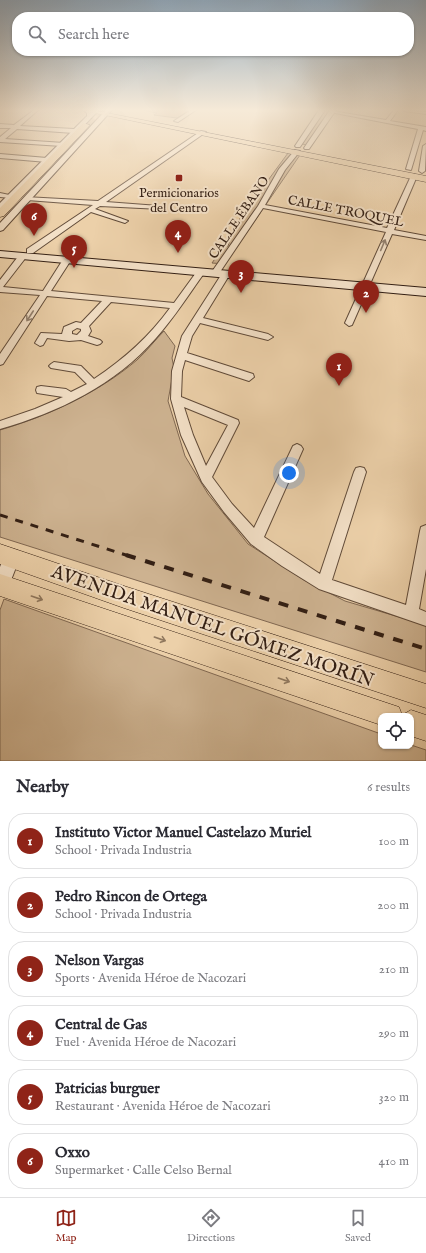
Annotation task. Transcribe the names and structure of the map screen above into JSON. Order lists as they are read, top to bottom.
{
  "streets": {
    "main road": ["AVENIDA MANUEL GÓMEZ MORÍN"],
    "street": ["CALLE TROQUEL", "CALLE ÉBANO"]
  },
  "crossings": [
    ["CALLE TROQUEL", "CALLE ÉBANO"]
  ],
  "places": {
    "transit": ["Permicionarios del Centro"]
  },
  "page": {
    "search": "Search here",
    "pins": [
      "6",
      "4",
      "5",
      "3",
      "2",
      "1"
    ],
    "heading": ["Nearby", "6 results"],
    "list": [
      {
        "mark": "1",
        "name": "Instituto Victor Manuel Castelazo Muriel",
        "note": "School · Privada Industria",
        "value": "100 m"
      },
      {
        "mark": "2",
        "name": "Pedro Rincon de Ortega",
        "note": "School · Privada Industria",
        "value": "200 m"
      },
      {
        "mark": "3",
        "name": "Nelson Vargas",
        "note": "Sports · Avenida Héroe de Nacozari",
        "value": "210 m"
      },
      {
        "mark": "4",
        "name": "Central de Gas",
        "note": "Fuel · Avenida Héroe de Nacozari",
        "value": "290 m"
      },
      {
        "mark": "5",
        "name": "Patricias burguer",
        "note": "Restaurant · Avenida Héroe de Nacozari",
        "value": "320 m"
      },
      {
        "mark": "6",
        "name": "Oxxo",
        "note": "Supermarket · Calle Celso Bernal",
        "value": "410 m"
      }
    ],
    "nav": ["Map", "Directions", "Saved"]
  }
}
